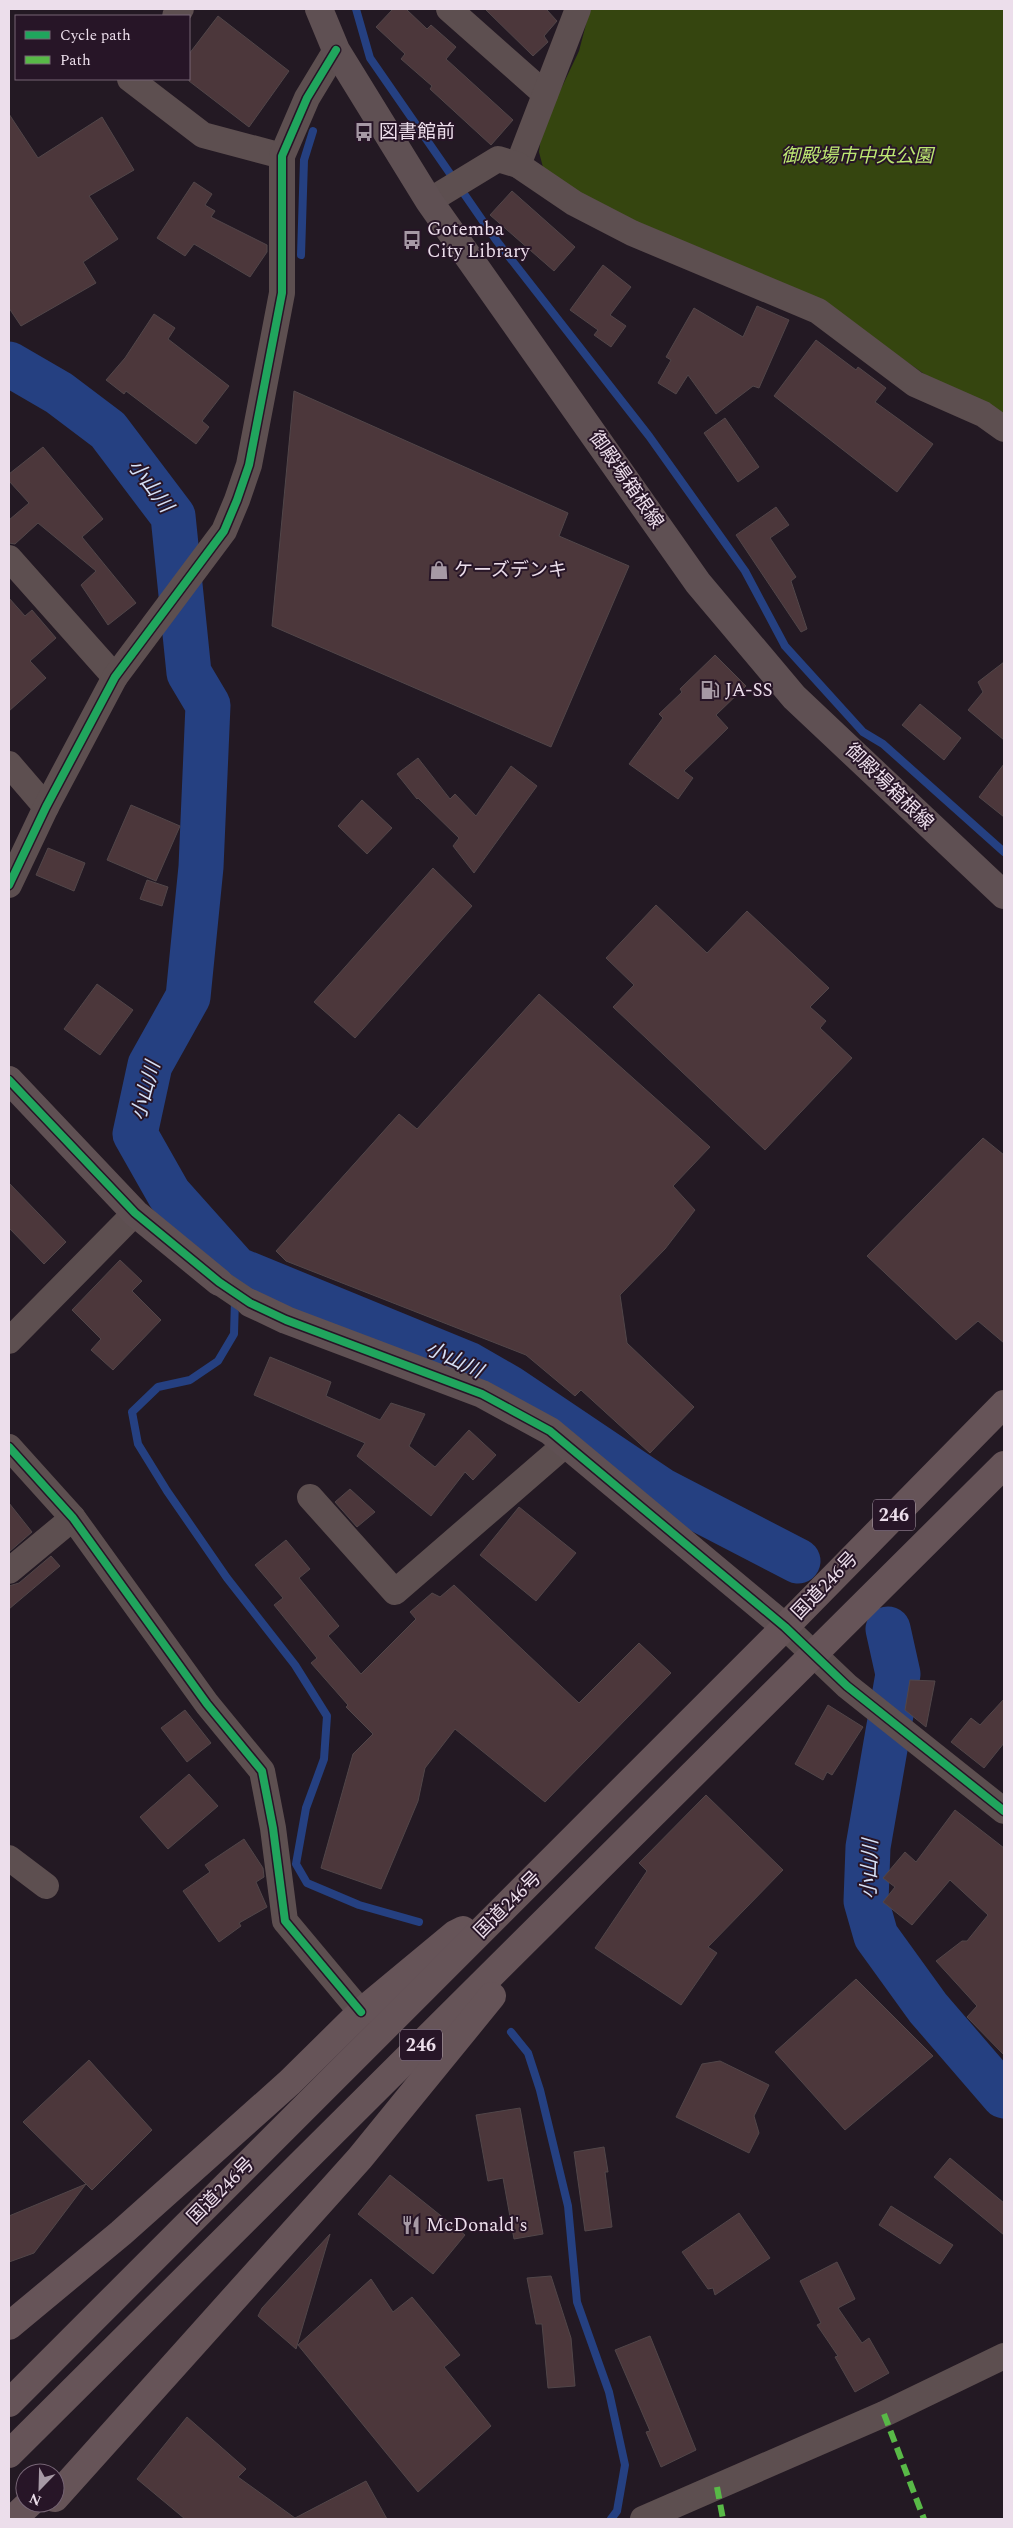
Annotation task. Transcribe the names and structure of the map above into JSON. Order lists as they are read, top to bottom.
{
  "streets": {
    "highway": ["246", "国道246号"],
    "main road": ["御殿場箱根線"]
  },
  "crossings": [
    ["246", "国道246号"]
  ],
  "water": ["小山川"],
  "parks": ["御殿場市中央公園"],
  "places": {
    "bus stop": ["図書館前", "Gotemba City Library"],
    "shop": ["ケーズデンキ"],
    "fuel station": ["JA-SS"],
    "restaurant": ["McDonald's"]
  },
  "legend": ["Cycle path", "Path"],
  "north": "bottom left"
}
